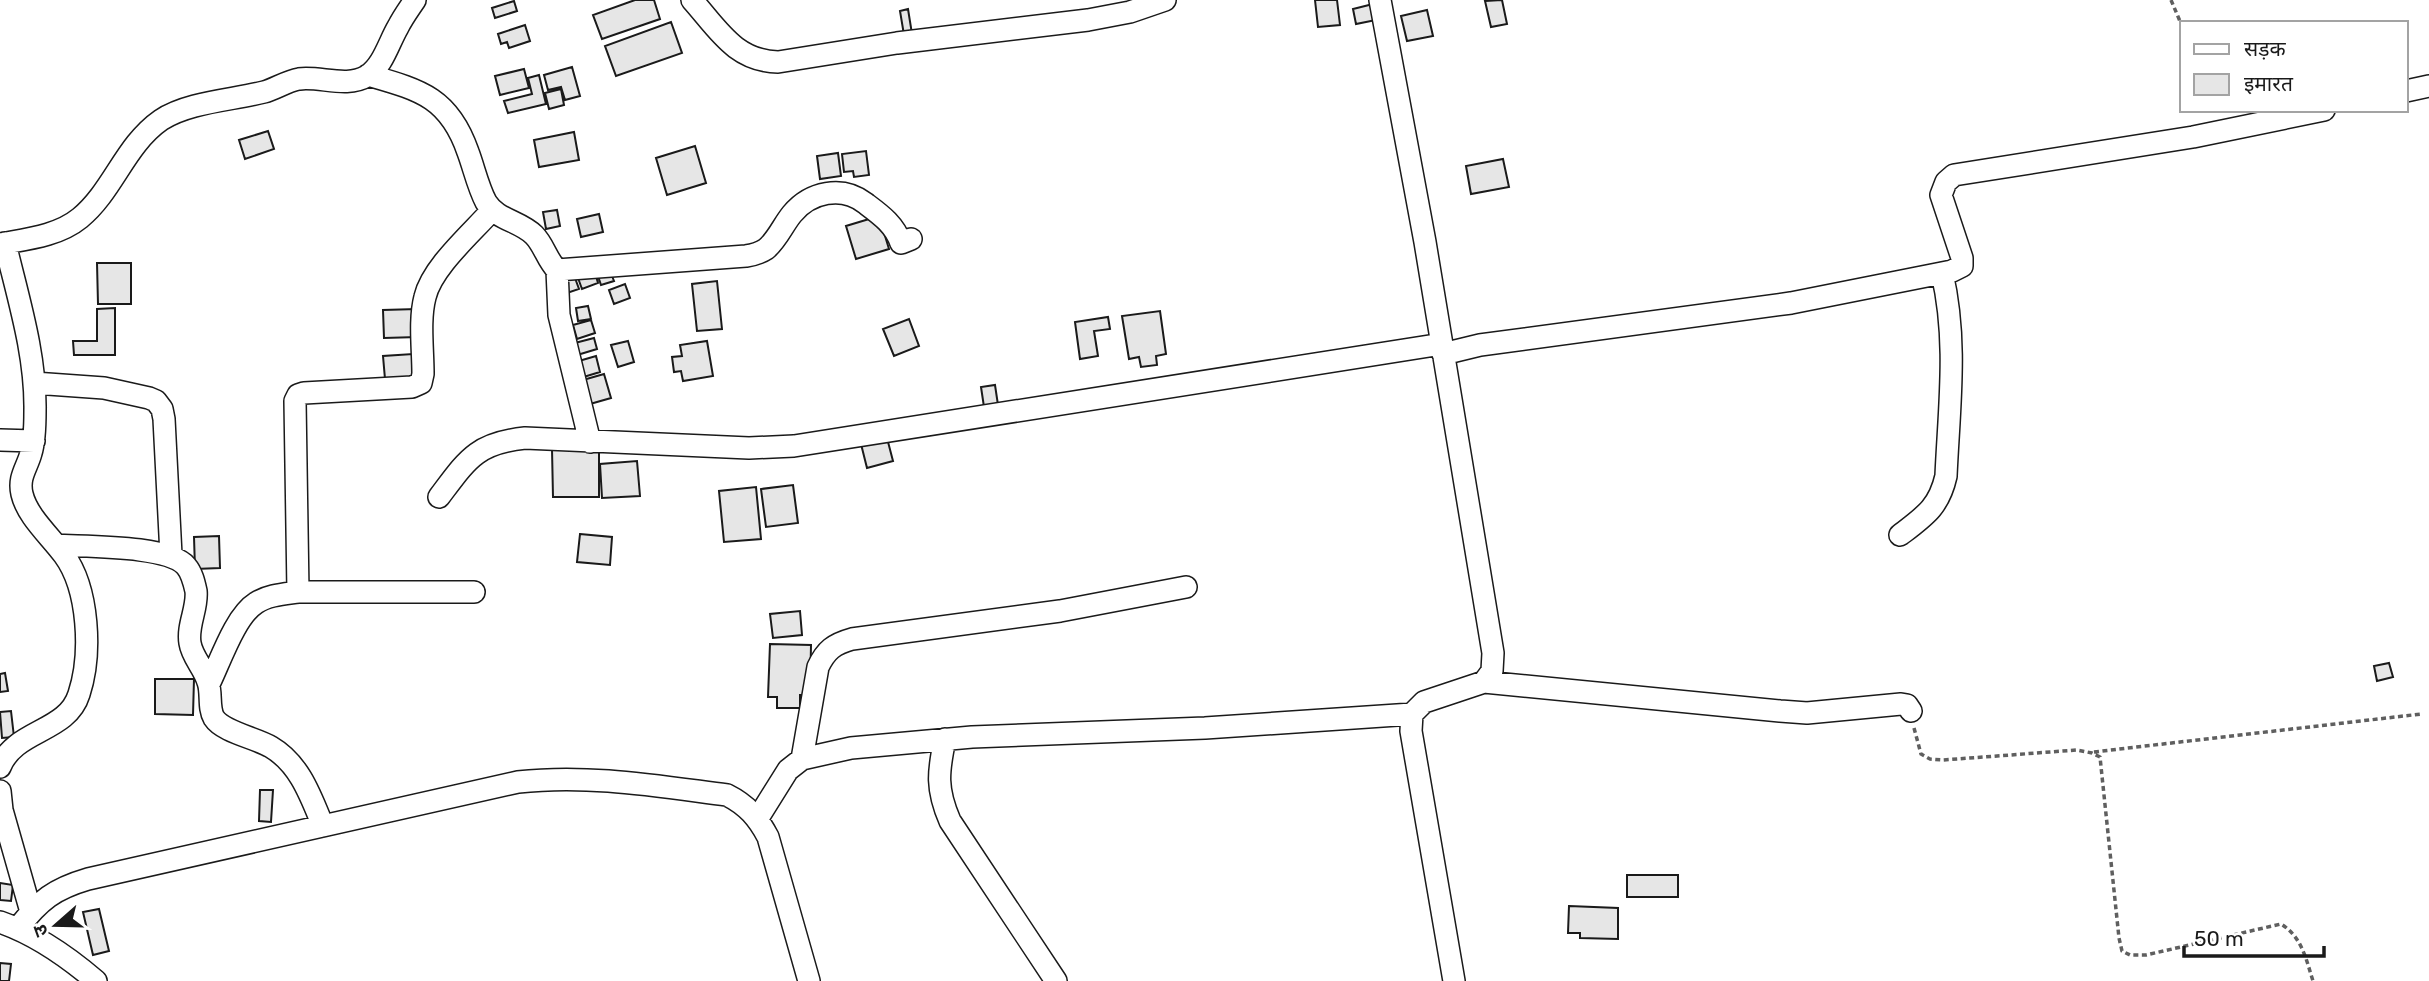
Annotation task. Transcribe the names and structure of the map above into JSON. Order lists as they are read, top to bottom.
{
  "legend": ["सड़क", "इमारत"],
  "scale_bar": "50 m",
  "north": "left"
}
